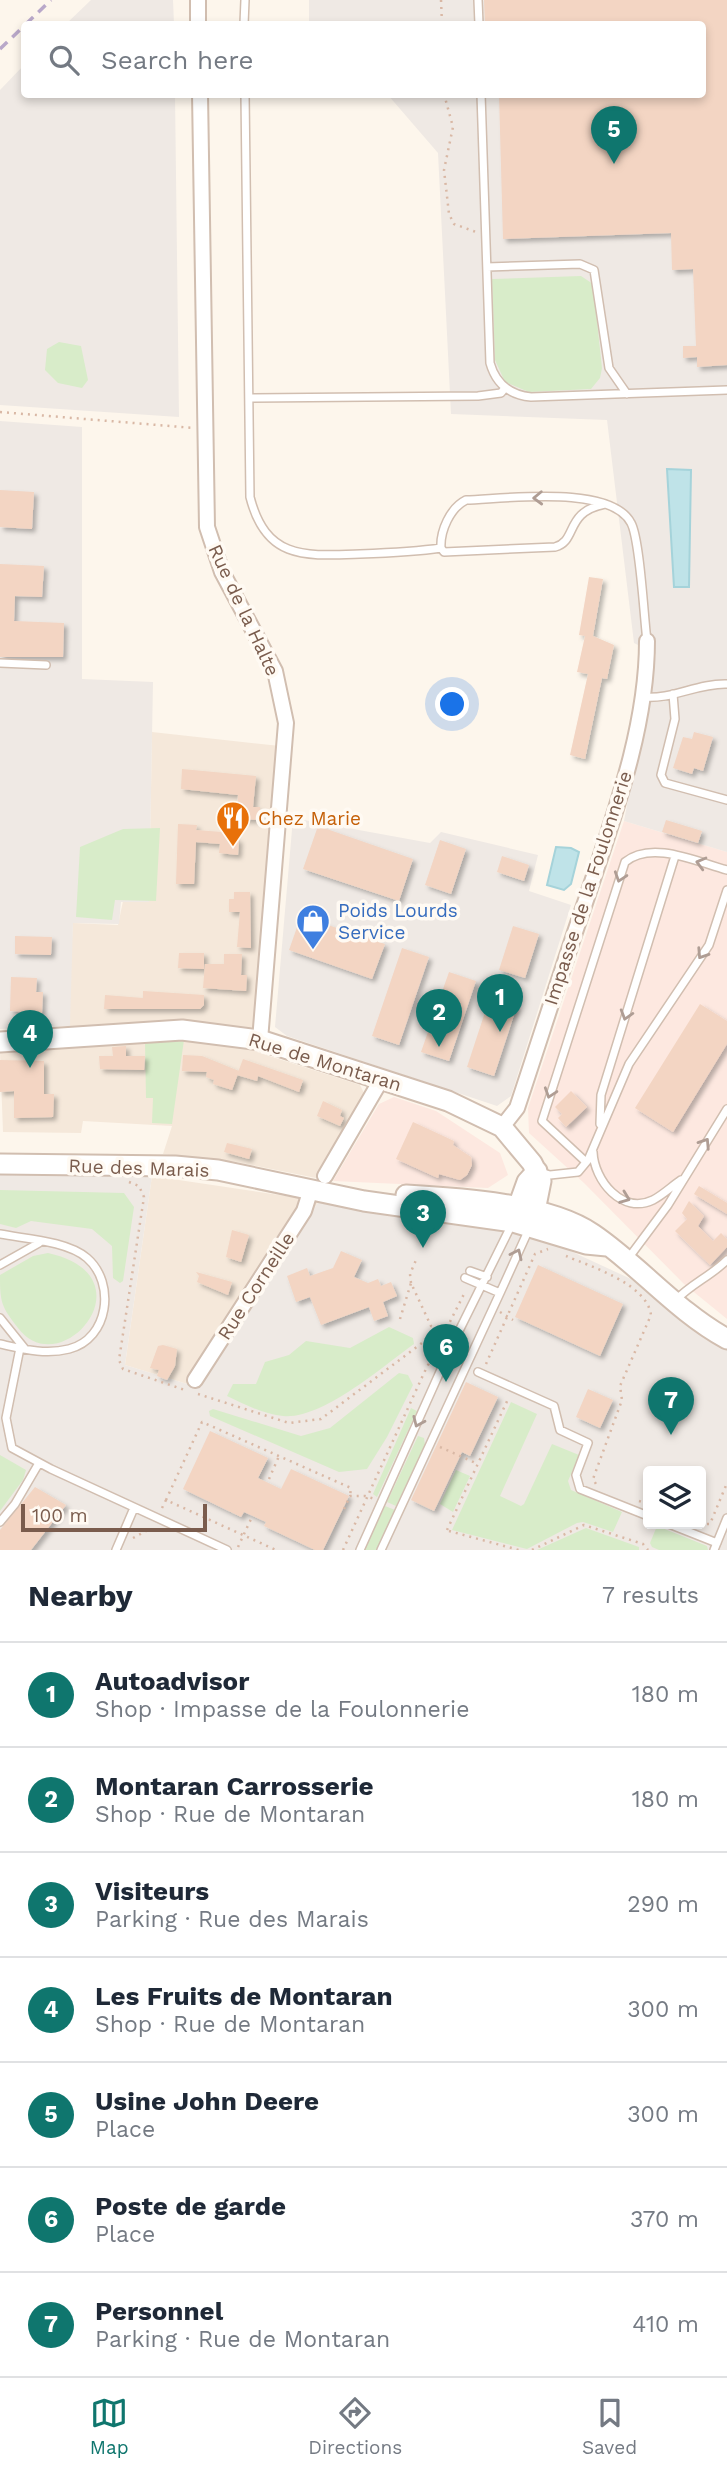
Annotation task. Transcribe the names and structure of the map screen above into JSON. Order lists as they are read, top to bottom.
{
  "streets": {
    "street": [
      "Rue de la Halte",
      "Impasse de la Foulonnerie",
      "Rue de Montaran",
      "Rue des Marais",
      "Rue Corneille"
    ]
  },
  "crossings": [
    ["Rue de la Halte", "Rue de Montaran"],
    ["Impasse de la Foulonnerie", "Rue de Montaran"],
    ["Rue de Montaran", "Rue Corneille"],
    ["Rue des Marais", "Rue Corneille"]
  ],
  "places": {
    "restaurant": ["Chez Marie"],
    "shop": ["Poids Lourds Service"]
  },
  "scale_bar": "100 m",
  "page": {
    "search": "Search here",
    "pins": [
      "5",
      "1",
      "2",
      "4",
      "3",
      "6",
      "7"
    ],
    "scale": "100 m",
    "heading": ["Nearby", "7 results"],
    "list": [
      {
        "mark": "1",
        "name": "Autoadvisor",
        "note": "Shop · Impasse de la Foulonnerie",
        "value": "180 m"
      },
      {
        "mark": "2",
        "name": "Montaran Carrosserie",
        "note": "Shop · Rue de Montaran",
        "value": "180 m"
      },
      {
        "mark": "3",
        "name": "Visiteurs",
        "note": "Parking · Rue des Marais",
        "value": "290 m"
      },
      {
        "mark": "4",
        "name": "Les Fruits de Montaran",
        "note": "Shop · Rue de Montaran",
        "value": "300 m"
      },
      {
        "mark": "5",
        "name": "Usine John Deere",
        "note": "Place",
        "value": "300 m"
      },
      {
        "mark": "6",
        "name": "Poste de garde",
        "note": "Place",
        "value": "370 m"
      },
      {
        "mark": "7",
        "name": "Personnel",
        "note": "Parking · Rue de Montaran",
        "value": "410 m"
      }
    ],
    "nav": ["Map", "Directions", "Saved"]
  }
}
